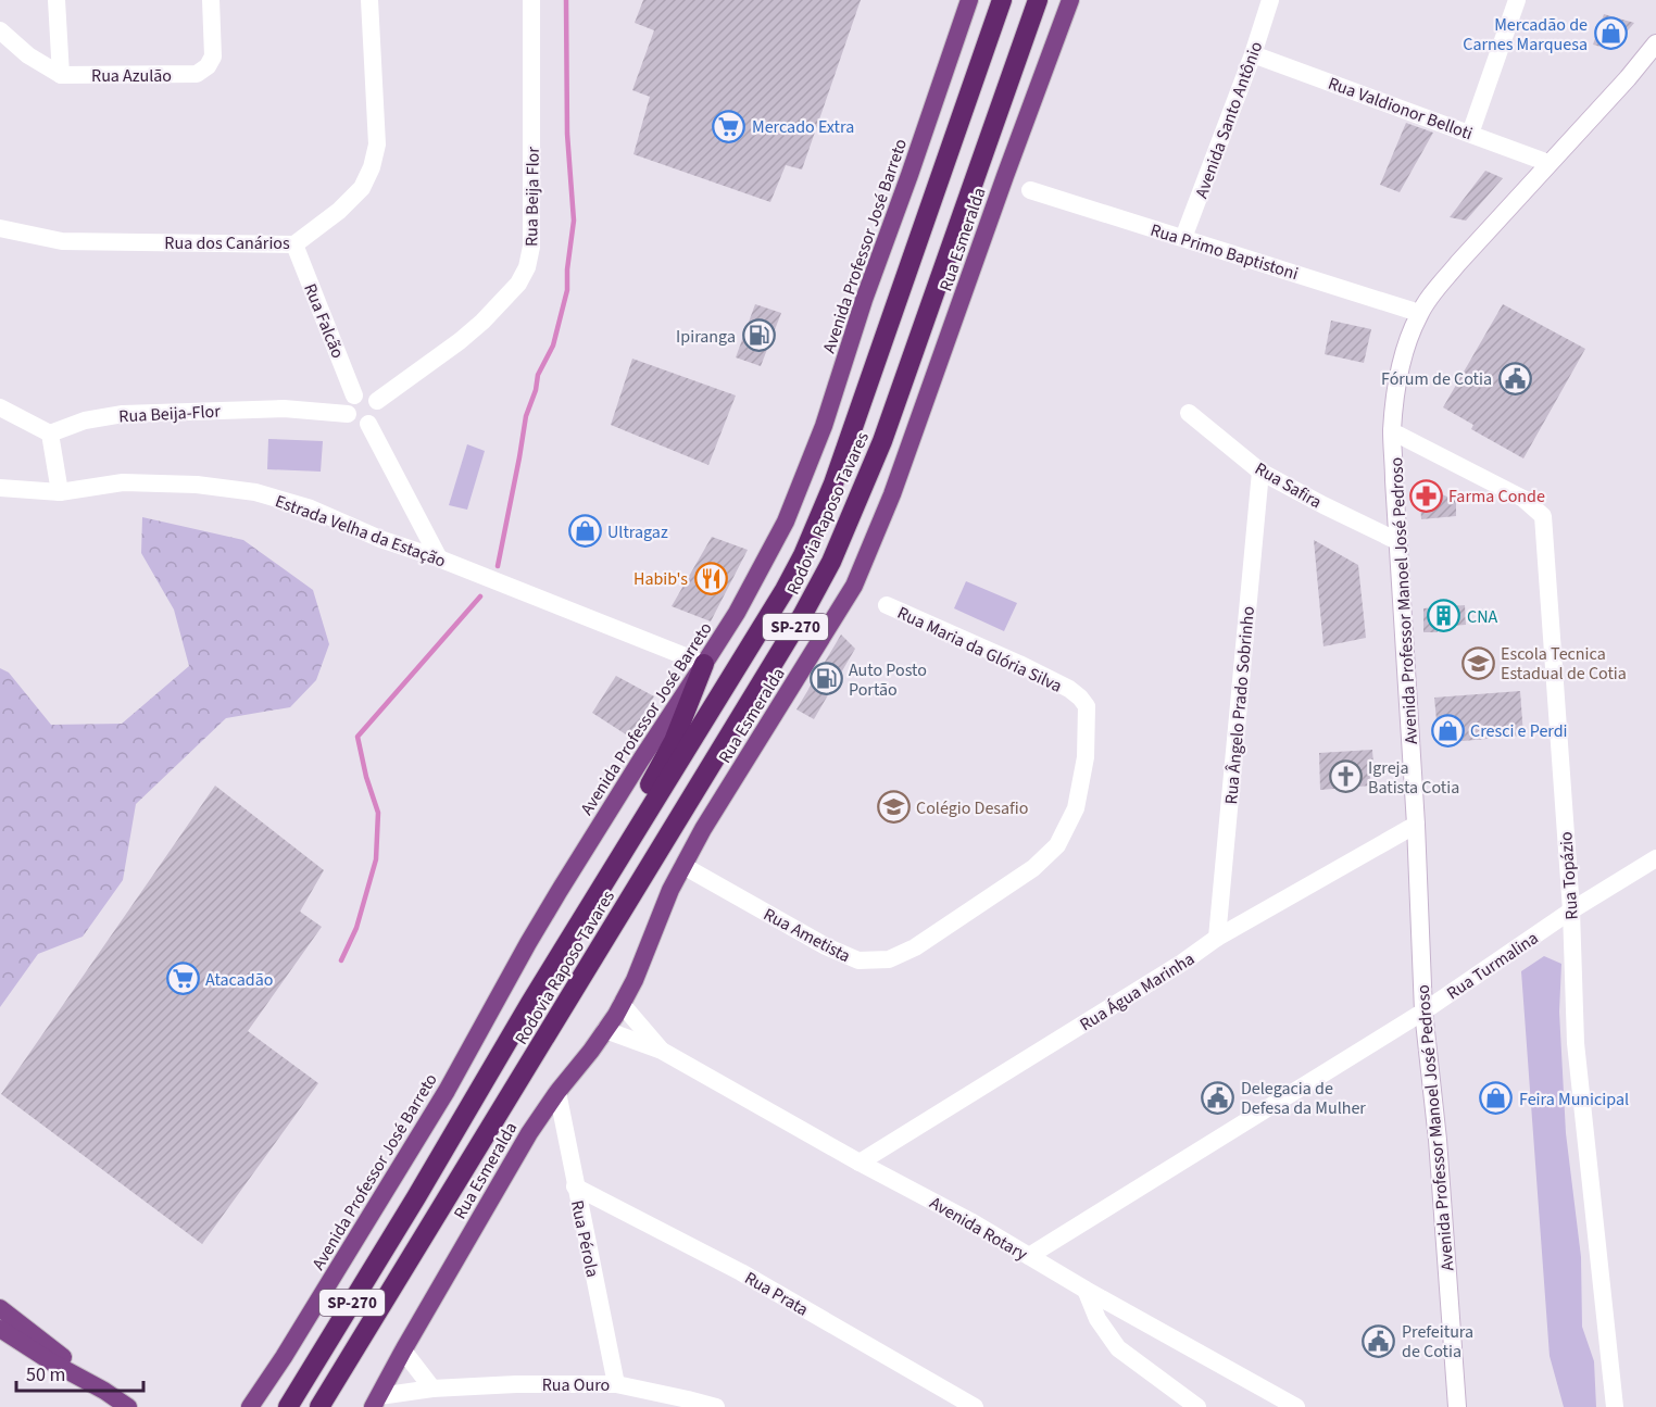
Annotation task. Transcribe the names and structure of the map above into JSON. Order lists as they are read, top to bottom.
{
  "streets": {
    "highway": [
      "Rua Esmeralda",
      "Avenida Professor José Barreto",
      "Rodovia Raposo Tavares",
      "SP-270"
    ],
    "street": [
      "Rua Azulão",
      "Rua Valdionor Belloti",
      "Avenida Santo Antônio",
      "Rua Beija Flor",
      "Rua dos Canários",
      "Rua Primo Baptistoni",
      "Rua Falcão",
      "Rua Beija-Flor",
      "Rua Safira",
      "Estrada Velha da Estação",
      "Avenida Professor Manoel José Pedroso",
      "Rua Maria da Glória Silva",
      "Rua Ângelo Prado Sobrinho",
      "Rua Topázio",
      "Rua Ametista",
      "Rua Turmalina",
      "Rua Água Marinha",
      "Avenida Rotary",
      "Rua Pérola",
      "Rua Prata",
      "Rua Ouro"
    ]
  },
  "crossings": [
    ["Rua Valdionor Belloti", "Avenida Santo Antônio"],
    ["Rua Valdionor Belloti", "Avenida Professor Manoel José Pedroso"],
    ["Avenida Santo Antônio", "Rua Primo Baptistoni"],
    ["Rua Beija Flor", "Rua Falcão"],
    ["Rua Beija Flor", "Rua Beija-Flor"],
    ["Rua Esmeralda", "Rua Ametista"],
    ["Rua Esmeralda", "Avenida Rotary"],
    ["Rua Esmeralda", "Rua Pérola"],
    ["Rua Esmeralda", "Rua Ouro"],
    ["Rua dos Canários", "Rua Falcão"],
    ["Avenida Professor José Barreto", "Estrada Velha da Estação"],
    ["Rua Primo Baptistoni", "Avenida Professor Manoel José Pedroso"],
    ["Rua Falcão", "Rua Beija-Flor"],
    ["Rua Safira", "Avenida Professor Manoel José Pedroso"],
    ["Rua Safira", "Rua Ângelo Prado Sobrinho"],
    ["Rodovia Raposo Tavares", "SP-270"],
    ["Avenida Professor Manoel José Pedroso", "Rua Topázio"],
    ["Avenida Professor Manoel José Pedroso", "Rua Turmalina"],
    ["Avenida Professor Manoel José Pedroso", "Rua Água Marinha"],
    ["Rua Maria da Glória Silva", "Rua Ametista"],
    ["Rua Ângelo Prado Sobrinho", "Rua Água Marinha"],
    ["Rua Topázio", "Rua Turmalina"],
    ["Rua Turmalina", "Avenida Rotary"],
    ["Rua Água Marinha", "Avenida Rotary"],
    ["Rua Pérola", "Rua Prata"],
    ["Rua Pérola", "Rua Ouro"]
  ],
  "places": {
    "shop": [
      "Mercadão de Carnes Marquesa",
      "Ultragaz",
      "Cresci e Perdi",
      "Feira Municipal"
    ],
    "supermarket": ["Mercado Extra", "Atacadão"],
    "fuel station": ["Ipiranga", "Auto Posto Portão"],
    "public building": ["Fórum de Cotia", "Delegacia de Defesa da Mulher", "Prefeitura de Cotia"],
    "pharmacy": ["Farma Conde"],
    "restaurant": ["Habib's"],
    "building": ["CNA"],
    "school or university": ["Escola Tecnica Estadual de Cotia", "Colégio Desafio"],
    "church": ["Igreja Batista Cotia"]
  },
  "scale_bar": "50 m"
}
